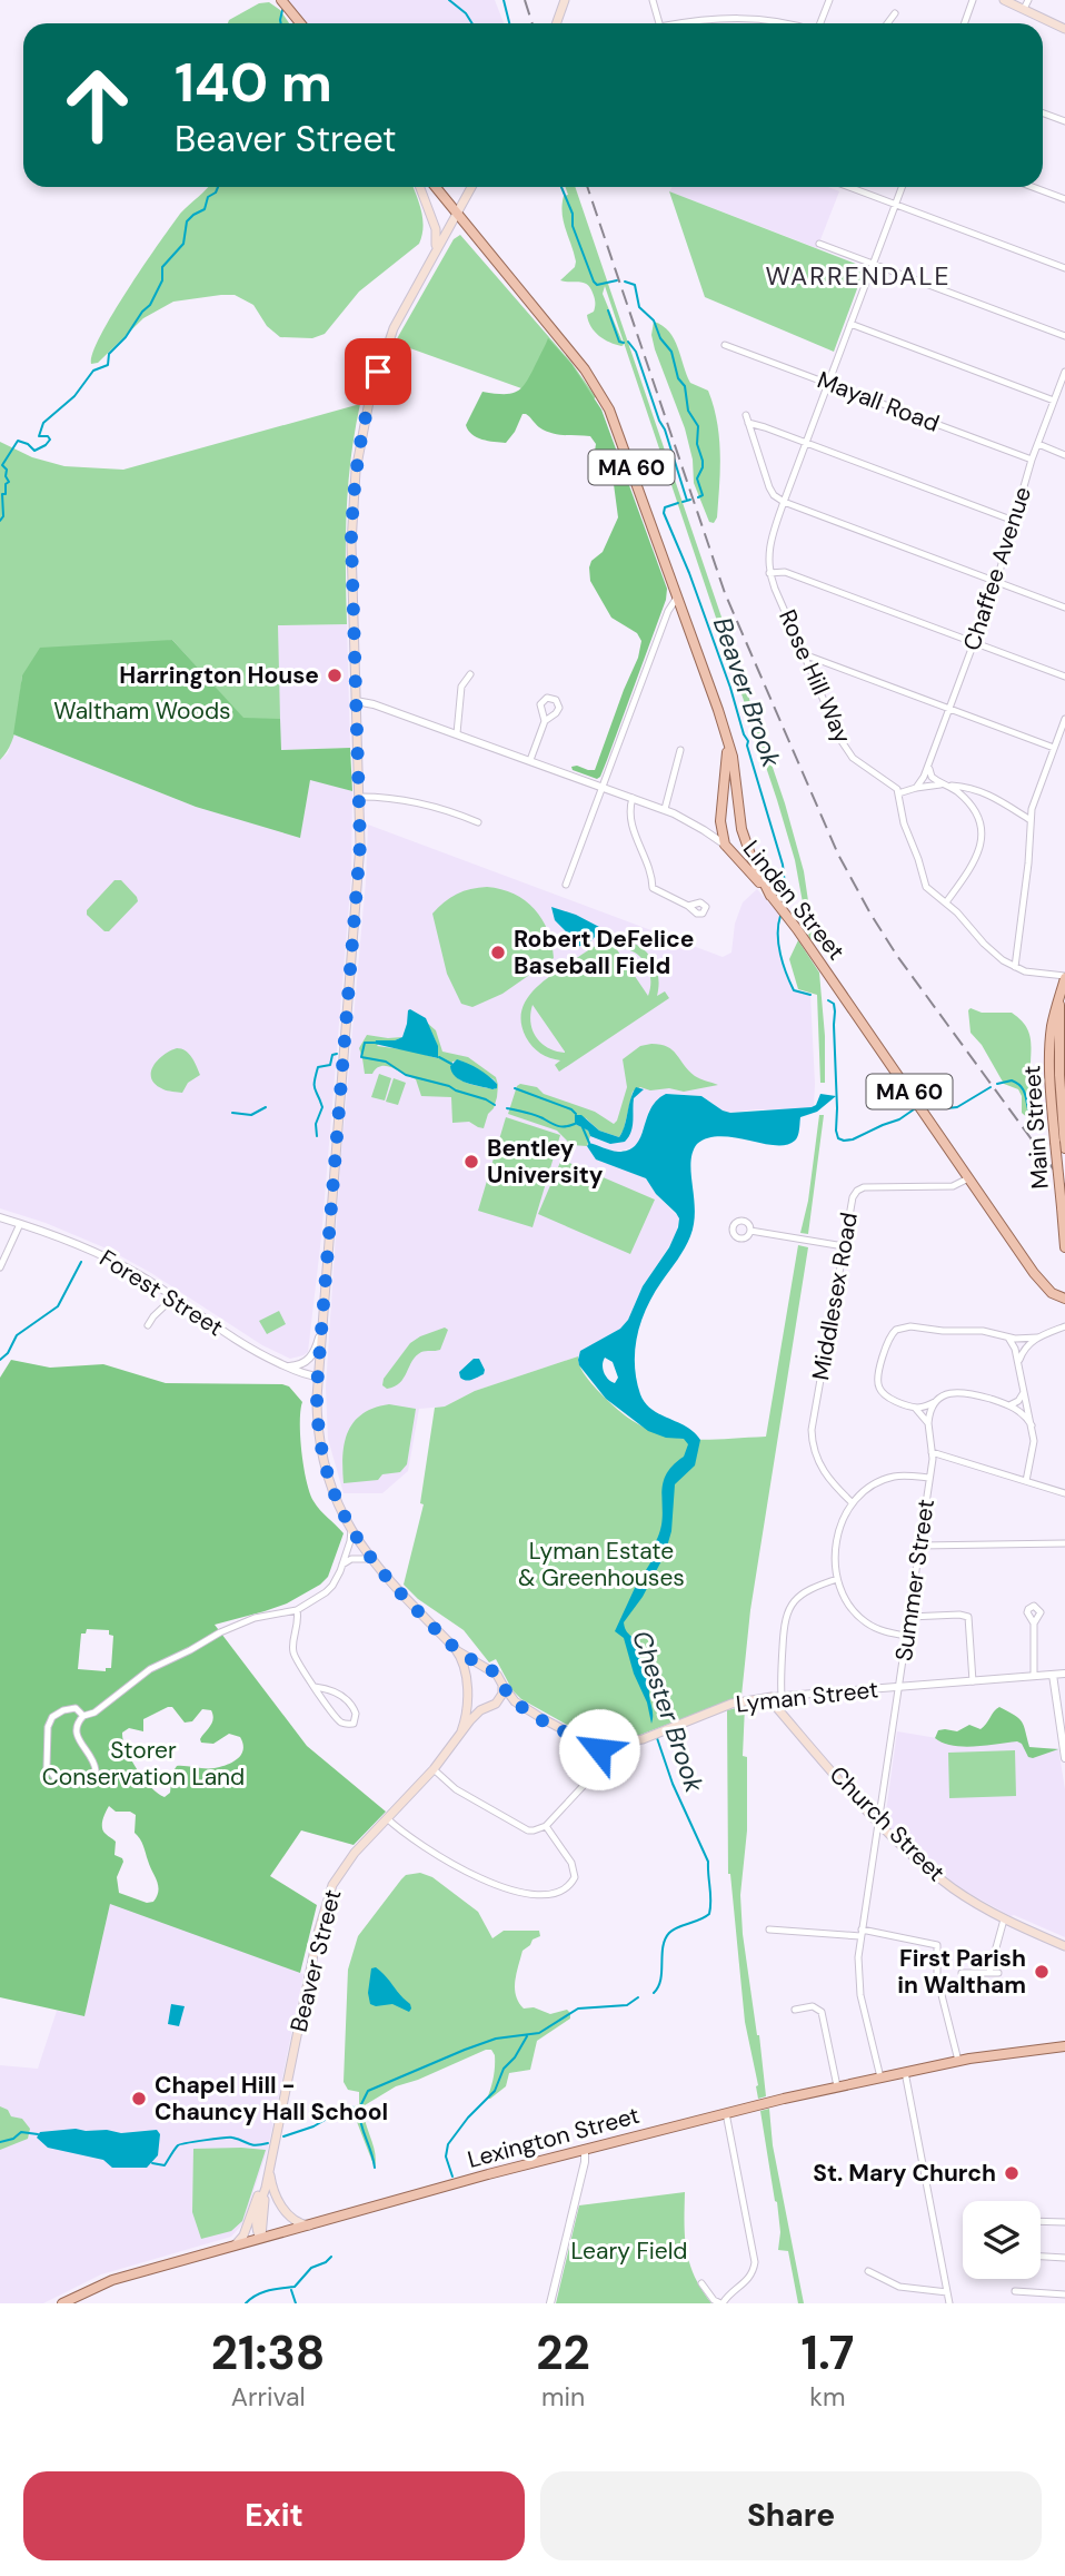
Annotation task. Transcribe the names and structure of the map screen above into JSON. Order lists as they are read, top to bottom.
{
  "streets": {
    "main road": [
      "MA 60",
      "Linden Street",
      "Main Street",
      "Lyman Street",
      "Church Street",
      "Beaver Street",
      "Lexington Street"
    ],
    "street": [
      "Mayall Road",
      "Chaffee Avenue",
      "Rose Hill Way",
      "Forest Street",
      "Middlesex Road",
      "Summer Street"
    ]
  },
  "crossings": [
    ["Mayall Road", "Chaffee Avenue"],
    ["Mayall Road", "Rose Hill Way"],
    ["MA 60", "Linden Street"],
    ["MA 60", "Beaver Street"],
    ["Linden Street", "Middlesex Road"],
    ["Linden Street", "Beaver Street"],
    ["Forest Street", "Beaver Street"],
    ["Summer Street", "Lyman Street"],
    ["Summer Street", "Church Street"],
    ["Summer Street", "Lexington Street"],
    ["Lyman Street", "Church Street"],
    ["Lyman Street", "Beaver Street"],
    ["Beaver Street", "Lexington Street"]
  ],
  "districts": ["WARRENDALE"],
  "water": ["Beaver Brook", "Chester Brook"],
  "parks": [
    "Waltham Woods",
    "Lyman Estate & Greenhouses",
    "Storer Conservation Land",
    "Leary Field"
  ],
  "places": [
    "Harrington House",
    "Robert DeFelice Baseball Field",
    "Bentley University",
    "First Parish in Waltham",
    "Chapel Hill - Chauncy Hall School",
    "St. Mary Church"
  ],
  "page": {
    "turn": ["140 m", "Beaver Street"],
    "eta": [
      "21:38",
      "Arrival",
      "22",
      "min",
      "1.7",
      "km"
    ],
    "buttons": ["Exit", "Share"]
  }
}
